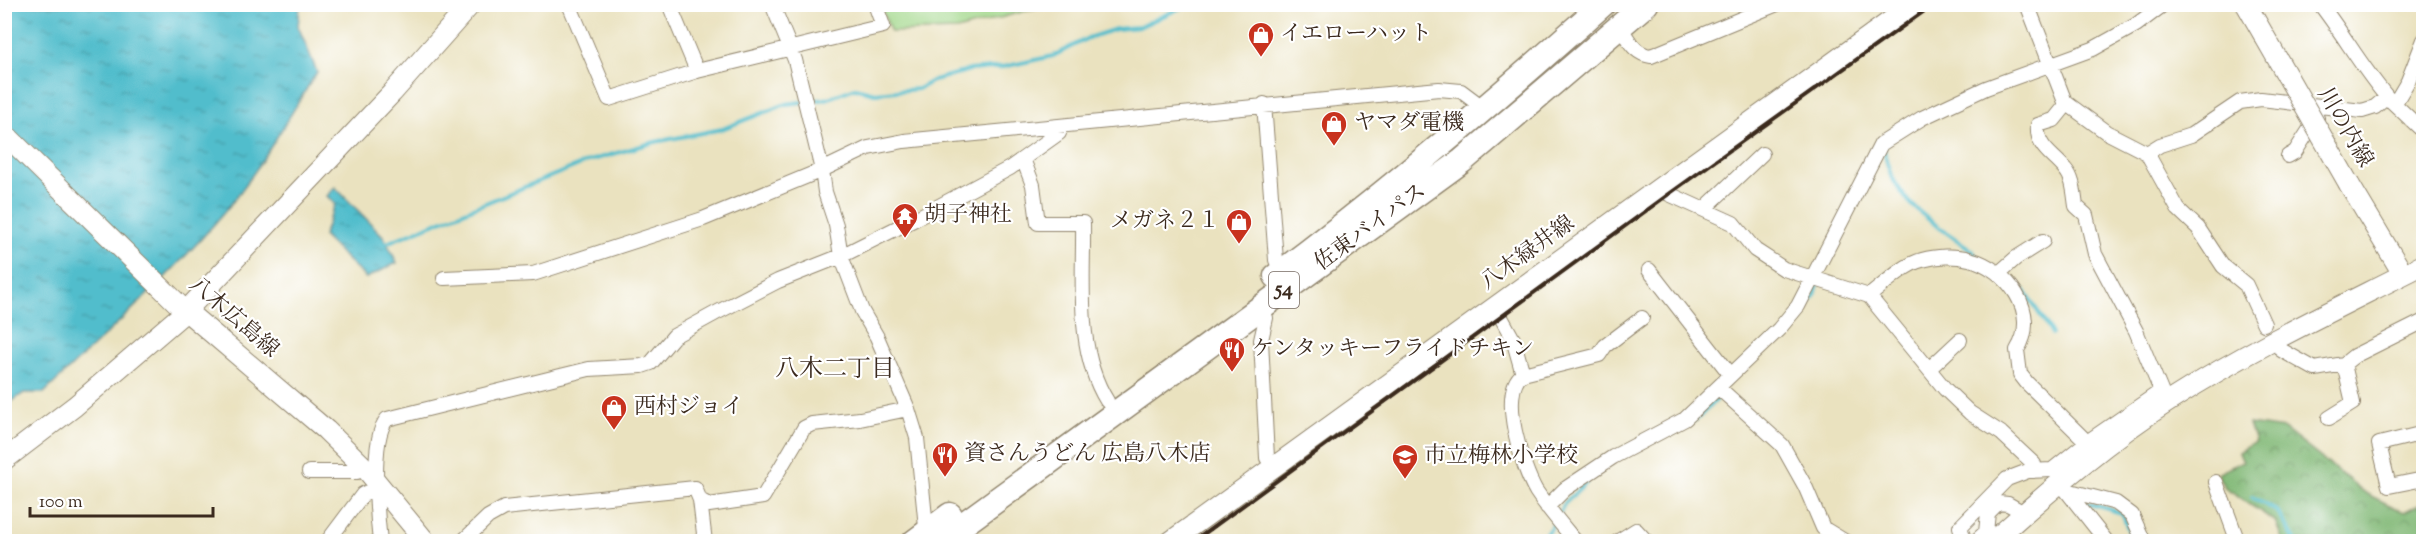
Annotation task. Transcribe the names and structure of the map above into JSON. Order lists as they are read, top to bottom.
{
  "streets": {
    "highway": ["佐東バイパス", "54"],
    "main road": ["川の内線", "八木緑井線", "八木広島線"]
  },
  "districts": ["八木二丁目"],
  "places": {
    "shop": [
      "イエローハット",
      "ヤマダ電機",
      "メガネ２１",
      "西村ジョイ"
    ],
    "temple": ["胡子神社"],
    "restaurant": ["ケンタッキーフライドチキン", "資さんうどん 広島八木店"],
    "school or university": ["市立梅林小学校"]
  },
  "scale_bar": "100 m"
}
